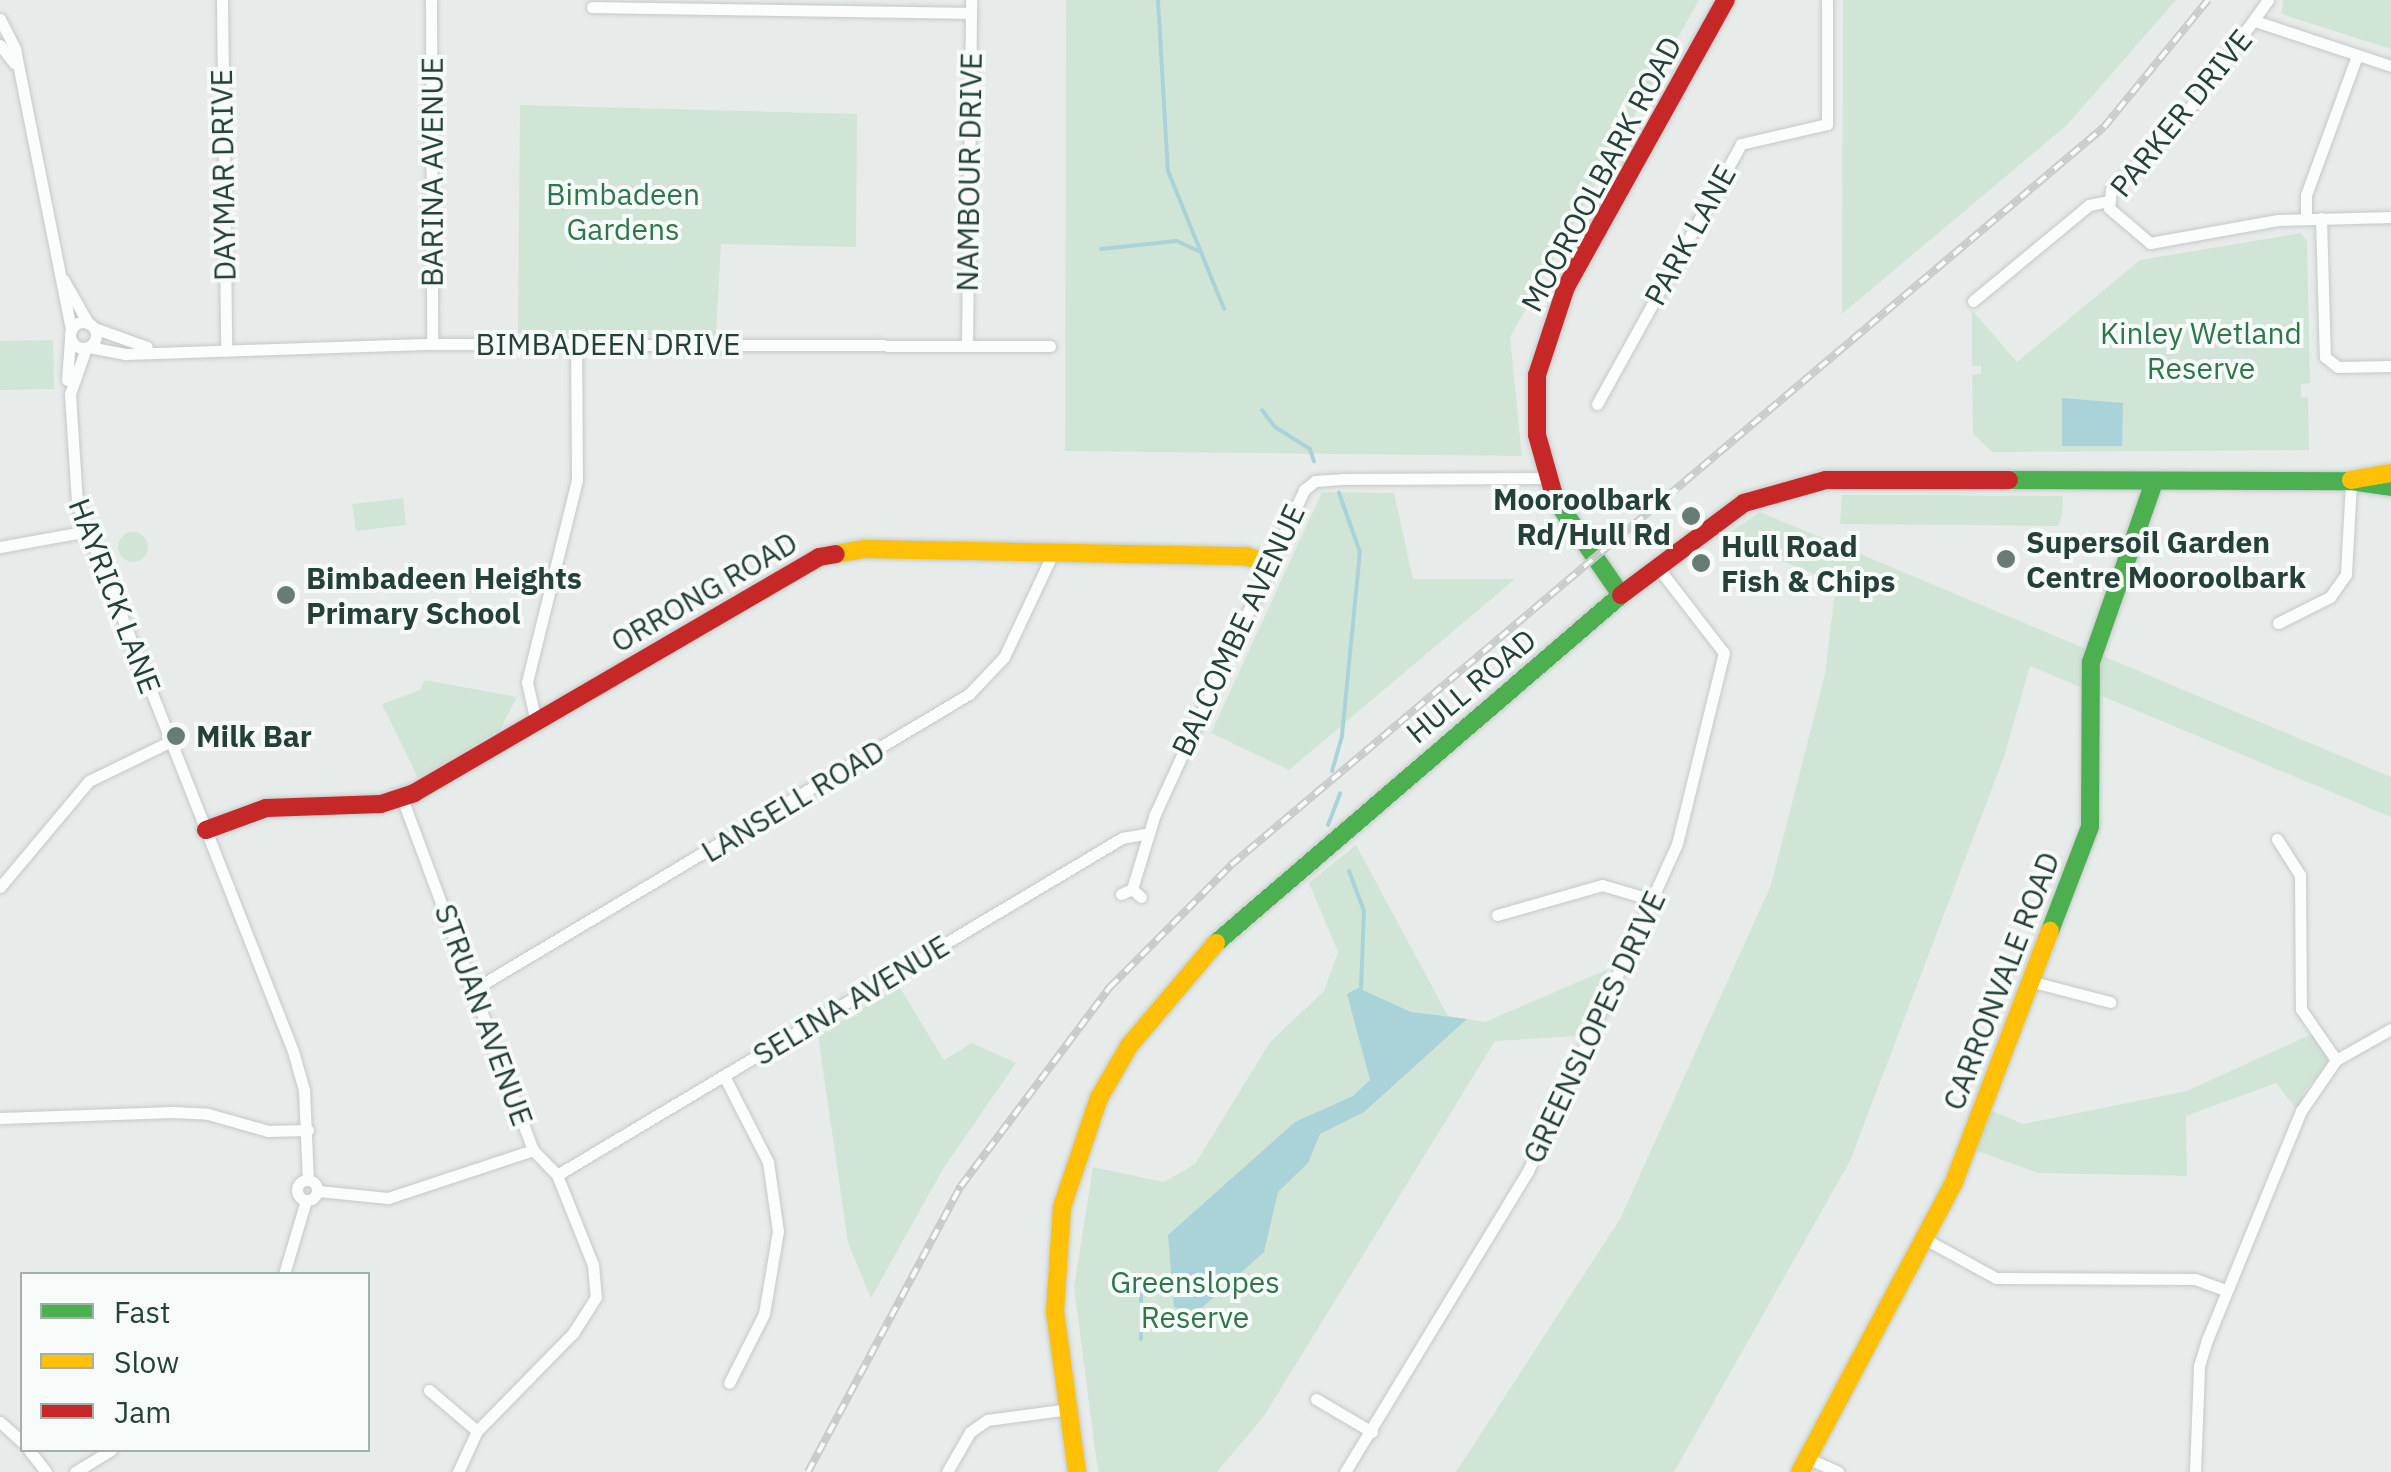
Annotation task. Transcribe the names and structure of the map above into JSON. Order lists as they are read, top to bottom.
{
  "streets": {
    "main road": [
      "MOOROOLBARK ROAD",
      "ORRONG ROAD",
      "HULL ROAD",
      "CARRONVALE ROAD"
    ],
    "street": [
      "PARKER DRIVE",
      "BARINA AVENUE",
      "NAMBOUR DRIVE",
      "DAYMAR DRIVE",
      "PARK LANE",
      "BIMBADEEN DRIVE",
      "HAYRICK LANE",
      "BALCOMBE AVENUE",
      "LANSELL ROAD",
      "SELINA AVENUE",
      "STRUAN AVENUE",
      "GREENSLOPES DRIVE"
    ]
  },
  "crossings": [
    ["BARINA AVENUE", "BIMBADEEN DRIVE"],
    ["NAMBOUR DRIVE", "BIMBADEEN DRIVE"],
    ["MOOROOLBARK ROAD", "BALCOMBE AVENUE"],
    ["MOOROOLBARK ROAD", "HULL ROAD"],
    ["DAYMAR DRIVE", "BIMBADEEN DRIVE"],
    ["BIMBADEEN DRIVE", "HAYRICK LANE"],
    ["ORRONG ROAD", "HAYRICK LANE"],
    ["ORRONG ROAD", "BALCOMBE AVENUE"],
    ["ORRONG ROAD", "LANSELL ROAD"],
    ["ORRONG ROAD", "STRUAN AVENUE"],
    ["BALCOMBE AVENUE", "SELINA AVENUE"],
    ["HULL ROAD", "CARRONVALE ROAD"],
    ["HULL ROAD", "GREENSLOPES DRIVE"],
    ["LANSELL ROAD", "STRUAN AVENUE"],
    ["SELINA AVENUE", "STRUAN AVENUE"]
  ],
  "parks": ["Bimbadeen Gardens", "Kinley Wetland Reserve", "Greenslopes Reserve"],
  "places": [
    "Mooroolbark Rd/Hull Rd",
    "Supersoil Garden Centre Mooroolbark",
    "Hull Road Fish & Chips",
    "Bimbadeen Heights Primary School",
    "Milk Bar"
  ],
  "legend": ["Fast", "Slow", "Jam"]
}
